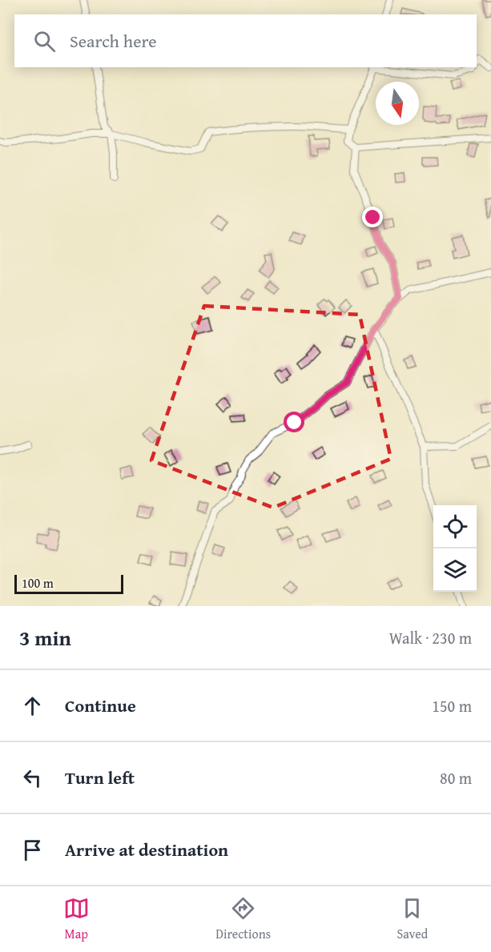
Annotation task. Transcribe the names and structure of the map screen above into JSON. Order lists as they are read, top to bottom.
{
  "scale_bar": "100 m",
  "north": "bottom",
  "page": {
    "search": "Search here",
    "scale": "100 m",
    "heading": ["3 min", "Walk · 230 m"],
    "list": [
      ["Continue", "150 m"],
      ["Turn left", "80 m"],
      "Arrive at destination"
    ],
    "nav": ["Map", "Directions", "Saved"]
  }
}
